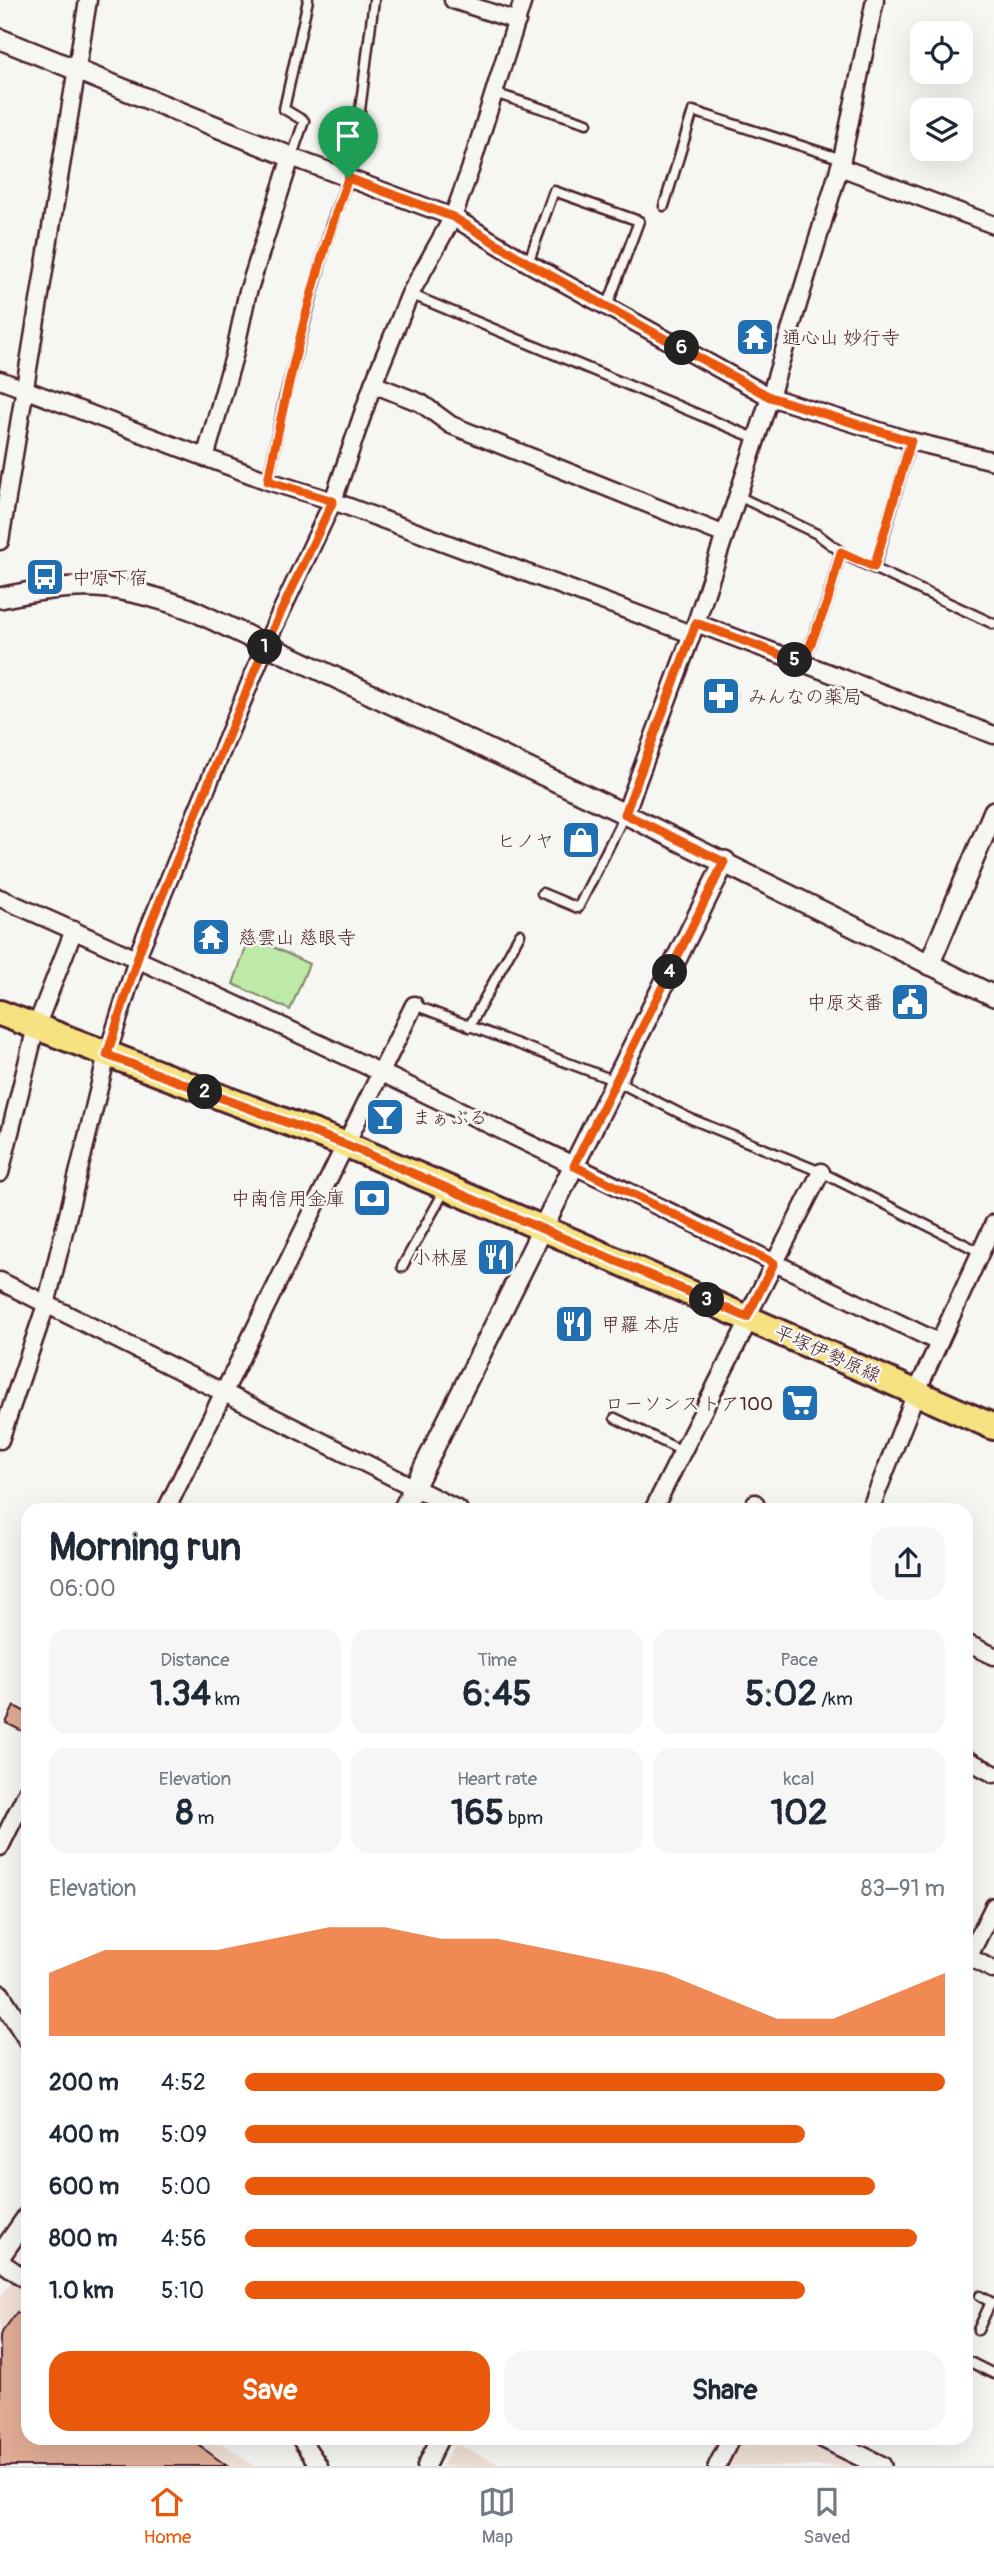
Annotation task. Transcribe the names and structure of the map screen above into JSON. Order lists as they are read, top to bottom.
{
  "streets": {
    "main road": ["平塚伊勢原線"]
  },
  "places": {
    "temple": ["通心山 妙行寺", "慈雲山 慈眼寺"],
    "bus stop": ["中原下宿"],
    "pharmacy": ["みんなの薬局"],
    "shop": ["ヒノヤ"],
    "public building": ["中原交番"],
    "bar": ["まぁぶる"],
    "bank": ["中南信用金庫"],
    "restaurant": ["小林屋", "甲羅 本店"],
    "supermarket": ["ローソンストア100"]
  },
  "page": {
    "pins": [
      "6",
      "1",
      "5",
      "4",
      "2",
      "3"
    ],
    "heading": ["Morning run", "06:00"],
    "stats": [
      ["Distance", "1.34 km"],
      ["Time", "6:45"],
      ["Pace", "5:02 /km"],
      ["Elevation", "8 m"],
      ["Heart rate", "165 bpm"],
      ["kcal", "102"]
    ],
    "chart": ["Elevation", "83–91 m"],
    "list": [
      {
        "name": "200 m",
        "note": "4:52"
      },
      {
        "name": "400 m",
        "note": "5:09"
      },
      {
        "name": "600 m",
        "note": "5:00"
      },
      {
        "name": "800 m",
        "note": "4:56"
      },
      {
        "name": "1.0 km",
        "note": "5:10"
      }
    ],
    "buttons": ["Save", "Share"],
    "tabs": ["Home", "Map", "Saved"]
  }
}
